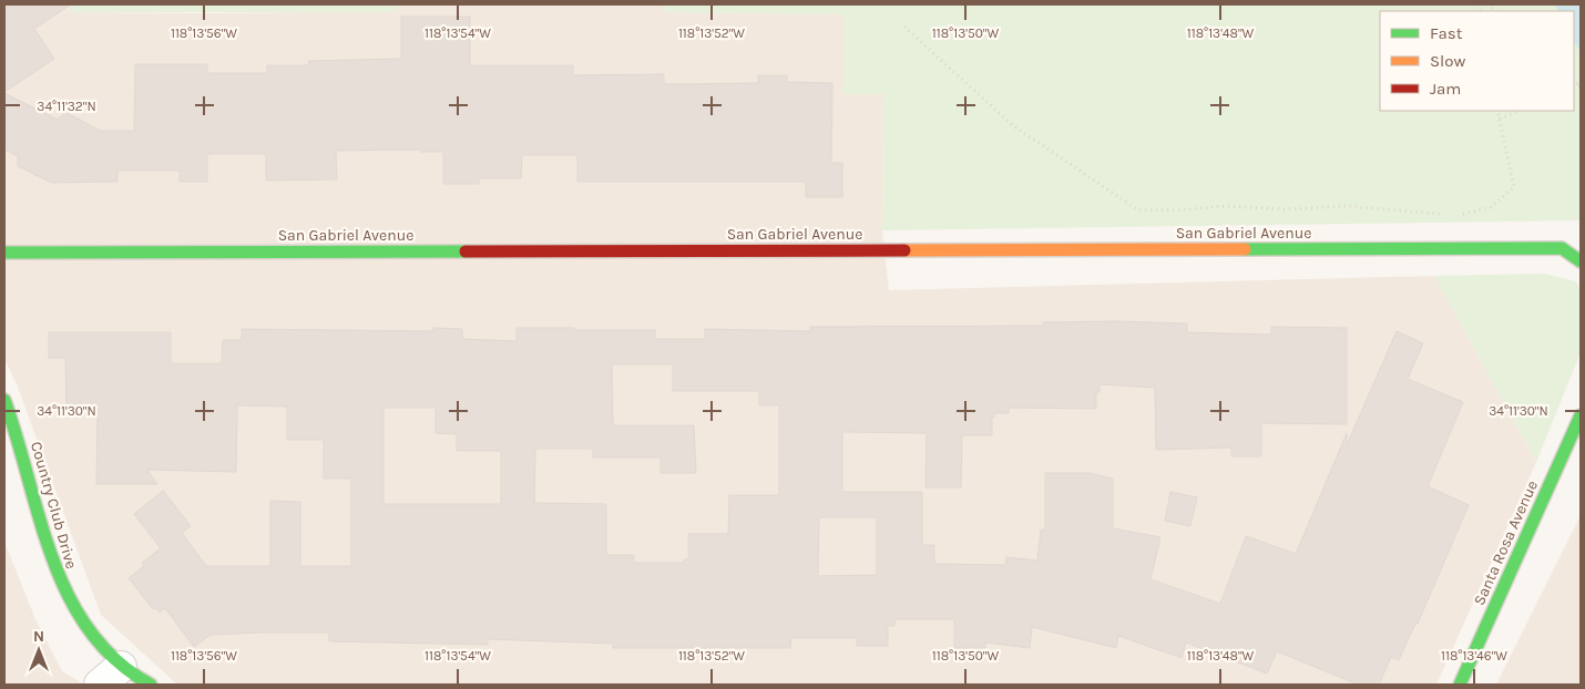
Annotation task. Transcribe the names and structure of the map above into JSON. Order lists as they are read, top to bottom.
{
  "streets": {
    "street": ["San Gabriel Avenue", "Country Club Drive", "Santa Rosa Avenue"]
  },
  "legend": ["Fast", "Slow", "Jam"],
  "north": "top",
  "coordinates": [
    "118°13'56\"W",
    "118°13'54\"W",
    "118°13'52\"W",
    "118°13'50\"W",
    "118°13'48\"W",
    "34°11'32\"N",
    "34°11'30\"N",
    "118°13'46\"W"
  ]
}
